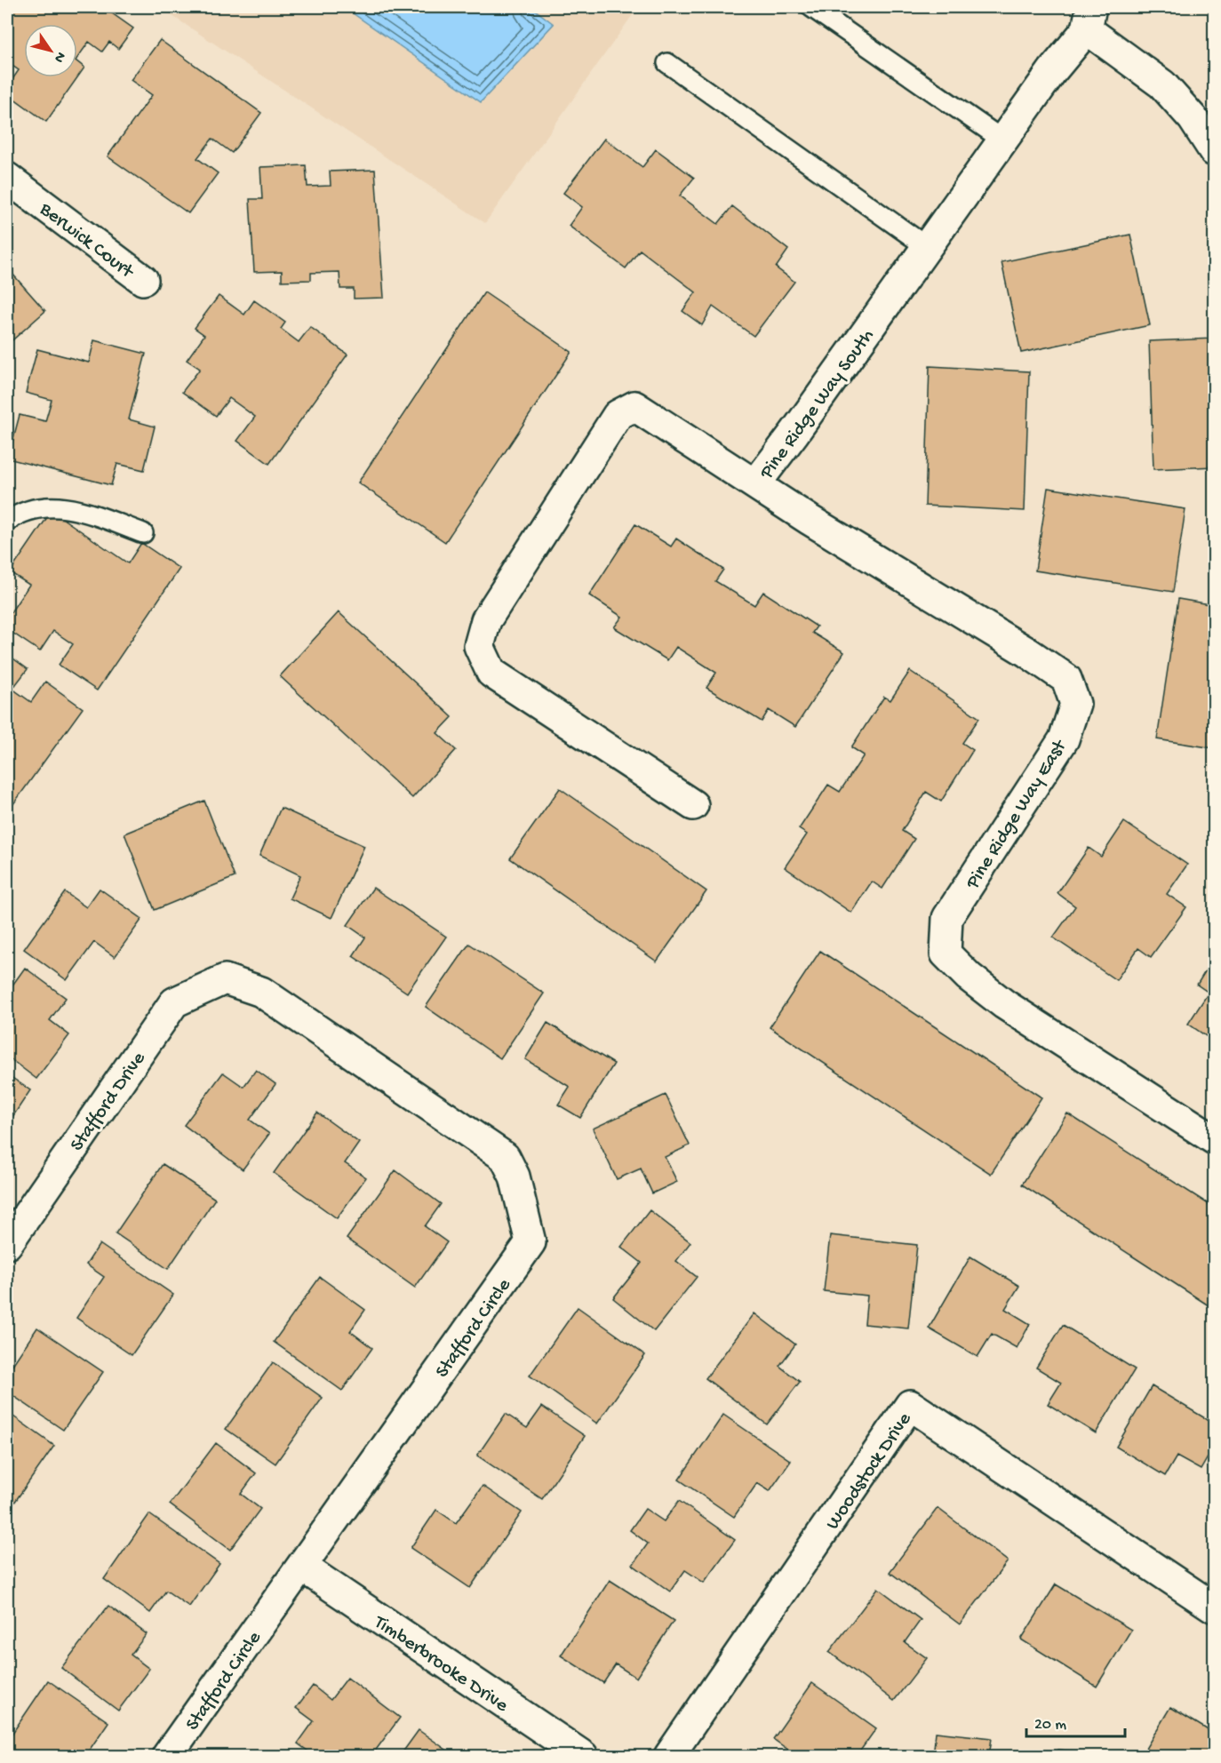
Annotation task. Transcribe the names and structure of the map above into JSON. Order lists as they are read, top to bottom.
{
  "streets": {
    "street": [
      "Berwick Court",
      "Pine Ridge Way South",
      "Pine Ridge Way East",
      "Stafford Drive",
      "Stafford Circle",
      "Woodstock Drive",
      "Timberbrooke Drive"
    ]
  },
  "crossings": [
    ["Pine Ridge Way South", "Pine Ridge Way East"],
    ["Stafford Drive", "Stafford Circle"],
    ["Stafford Circle", "Timberbrooke Drive"]
  ],
  "scale_bar": "20 m",
  "north": "bottom right"
}
